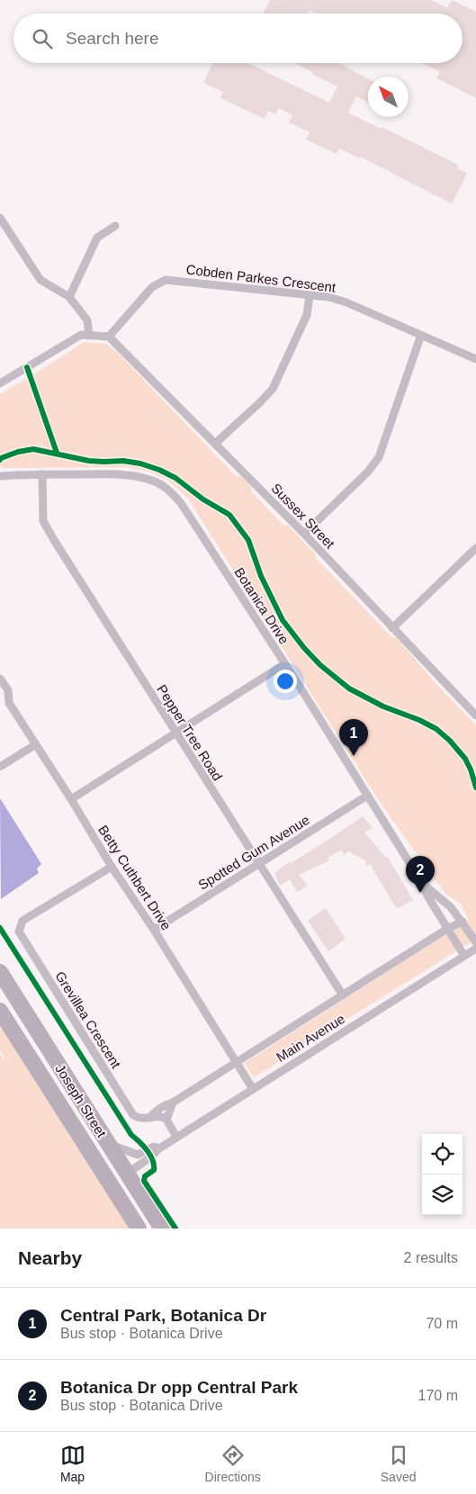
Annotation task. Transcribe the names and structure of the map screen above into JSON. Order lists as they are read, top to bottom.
{
  "streets": {
    "highway": ["Joseph Street"],
    "street": [
      "Cobden Parkes Crescent",
      "Sussex Street",
      "Botanica Drive",
      "Pepper Tree Road",
      "Spotted Gum Avenue",
      "Betty Cuthbert Drive",
      "Grevillea Crescent",
      "Main Avenue"
    ]
  },
  "crossings": [
    ["Cobden Parkes Crescent", "Sussex Street"],
    ["Botanica Drive", "Pepper Tree Road"],
    ["Botanica Drive", "Spotted Gum Avenue"],
    ["Botanica Drive", "Main Avenue"],
    ["Pepper Tree Road", "Spotted Gum Avenue"],
    ["Spotted Gum Avenue", "Betty Cuthbert Drive"],
    ["Betty Cuthbert Drive", "Grevillea Crescent"],
    ["Betty Cuthbert Drive", "Main Avenue"],
    ["Main Avenue", "Joseph Street"]
  ],
  "north": "top left",
  "page": {
    "search": "Search here",
    "pins": ["1", "2"],
    "heading": ["Nearby", "2 results"],
    "list": [
      {
        "mark": "1",
        "name": "Central Park, Botanica Dr",
        "note": "Bus stop · Botanica Drive",
        "value": "70 m"
      },
      {
        "mark": "2",
        "name": "Botanica Dr opp Central Park",
        "note": "Bus stop · Botanica Drive",
        "value": "170 m"
      }
    ],
    "nav": ["Map", "Directions", "Saved"]
  }
}
